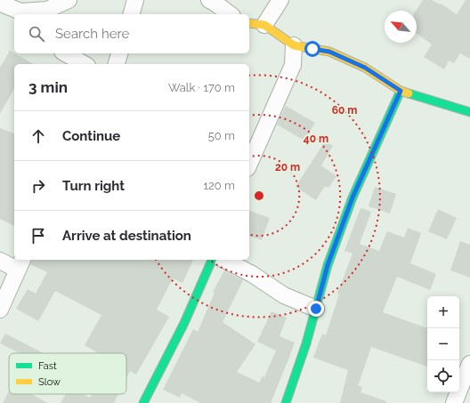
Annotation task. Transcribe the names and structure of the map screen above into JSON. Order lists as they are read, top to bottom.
{
  "legend": ["Fast", "Slow"],
  "north": "top left",
  "page": {
    "search": "Search here",
    "heading": ["3 min", "Walk · 170 m"],
    "list": [
      ["Continue", "50 m"],
      ["Turn right", "120 m"],
      "Arrive at destination"
    ],
    "map_buttons": ["+", "−"]
  },
  "rings": ["60 m", "40 m", "20 m"]
}
